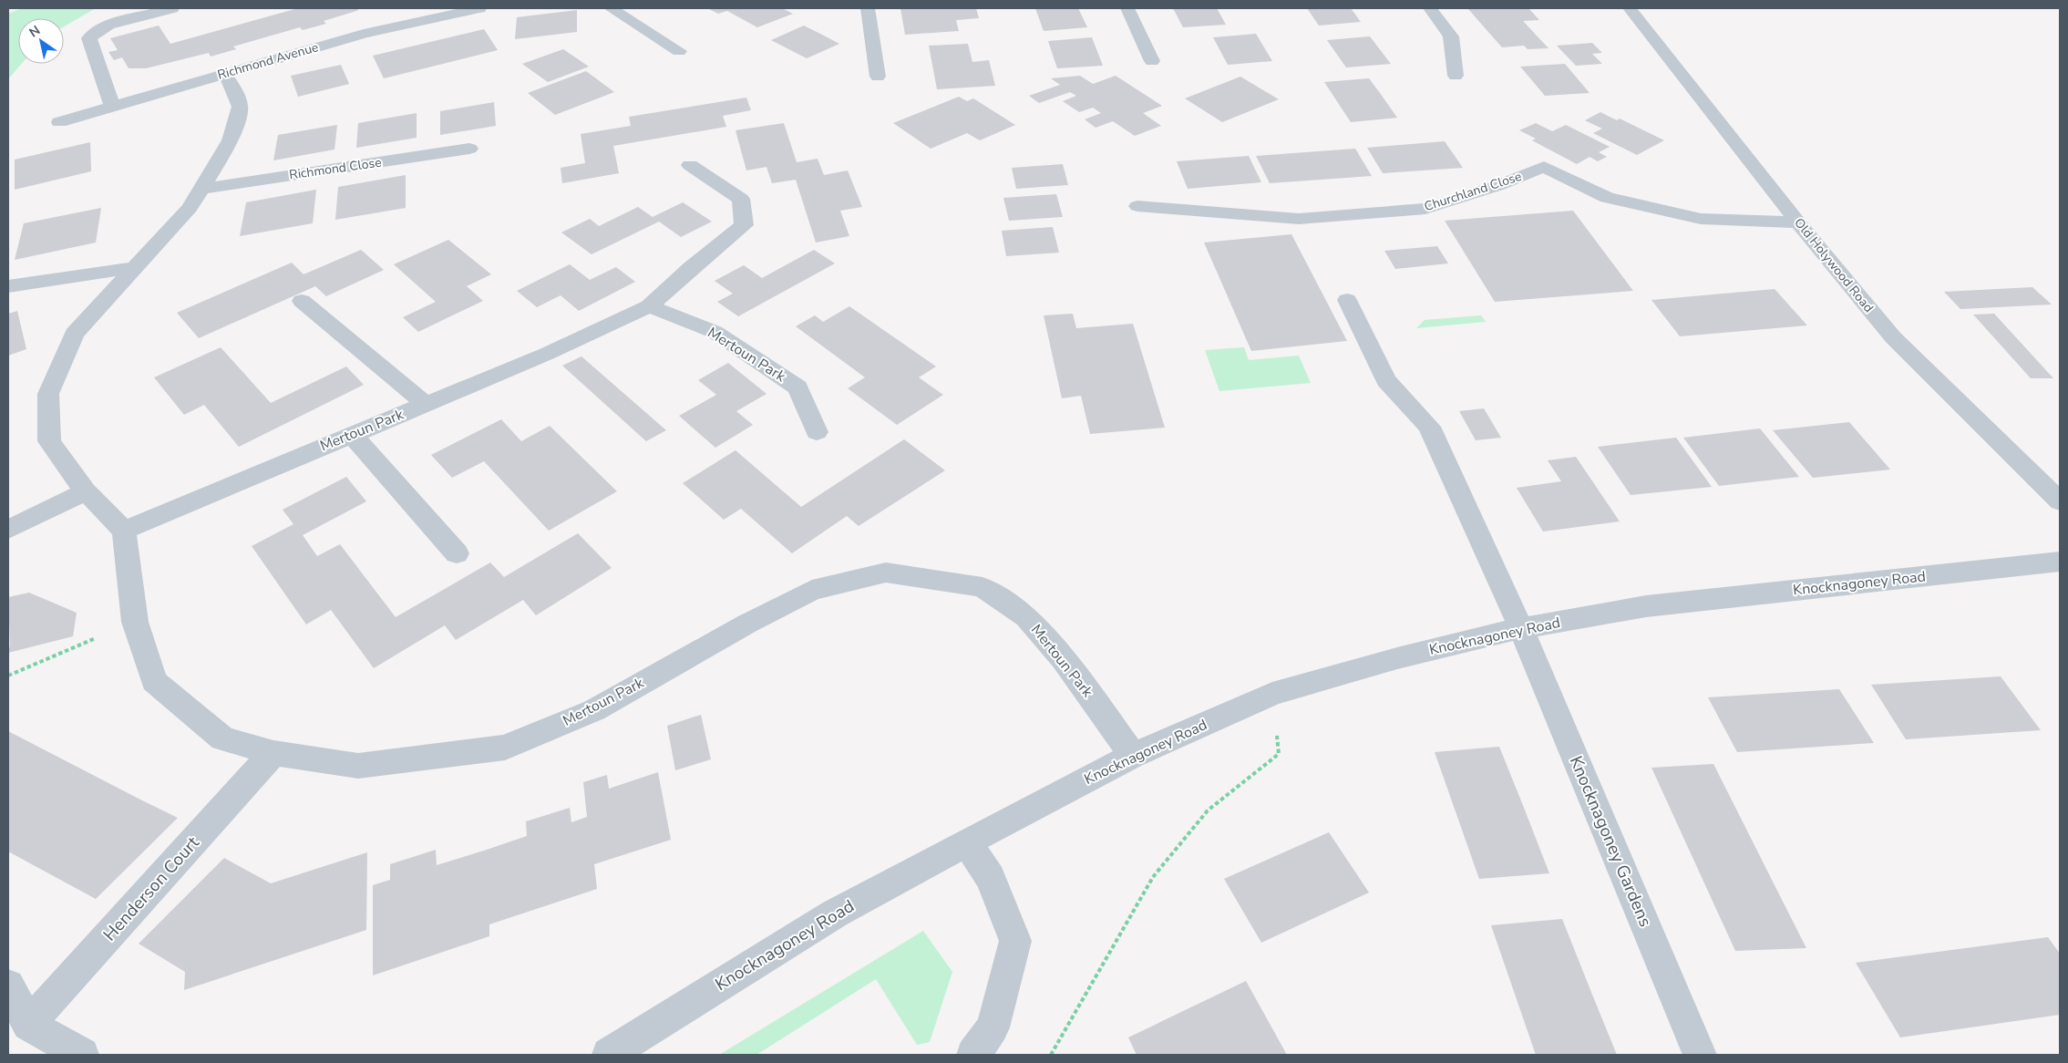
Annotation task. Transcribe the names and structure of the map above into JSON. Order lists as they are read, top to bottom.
{
  "streets": {
    "street": [
      "Richmond Avenue",
      "Richmond Close",
      "Churchland Close",
      "Old Holywood Road",
      "Mertoun Park",
      "Knocknagoney Road",
      "Knocknagoney Gardens",
      "Henderson Court"
    ]
  },
  "crossings": [
    ["Churchland Close", "Old Holywood Road"],
    ["Mertoun Park", "Knocknagoney Road"],
    ["Mertoun Park", "Henderson Court"],
    ["Knocknagoney Road", "Knocknagoney Gardens"]
  ],
  "north": "top left"
}
